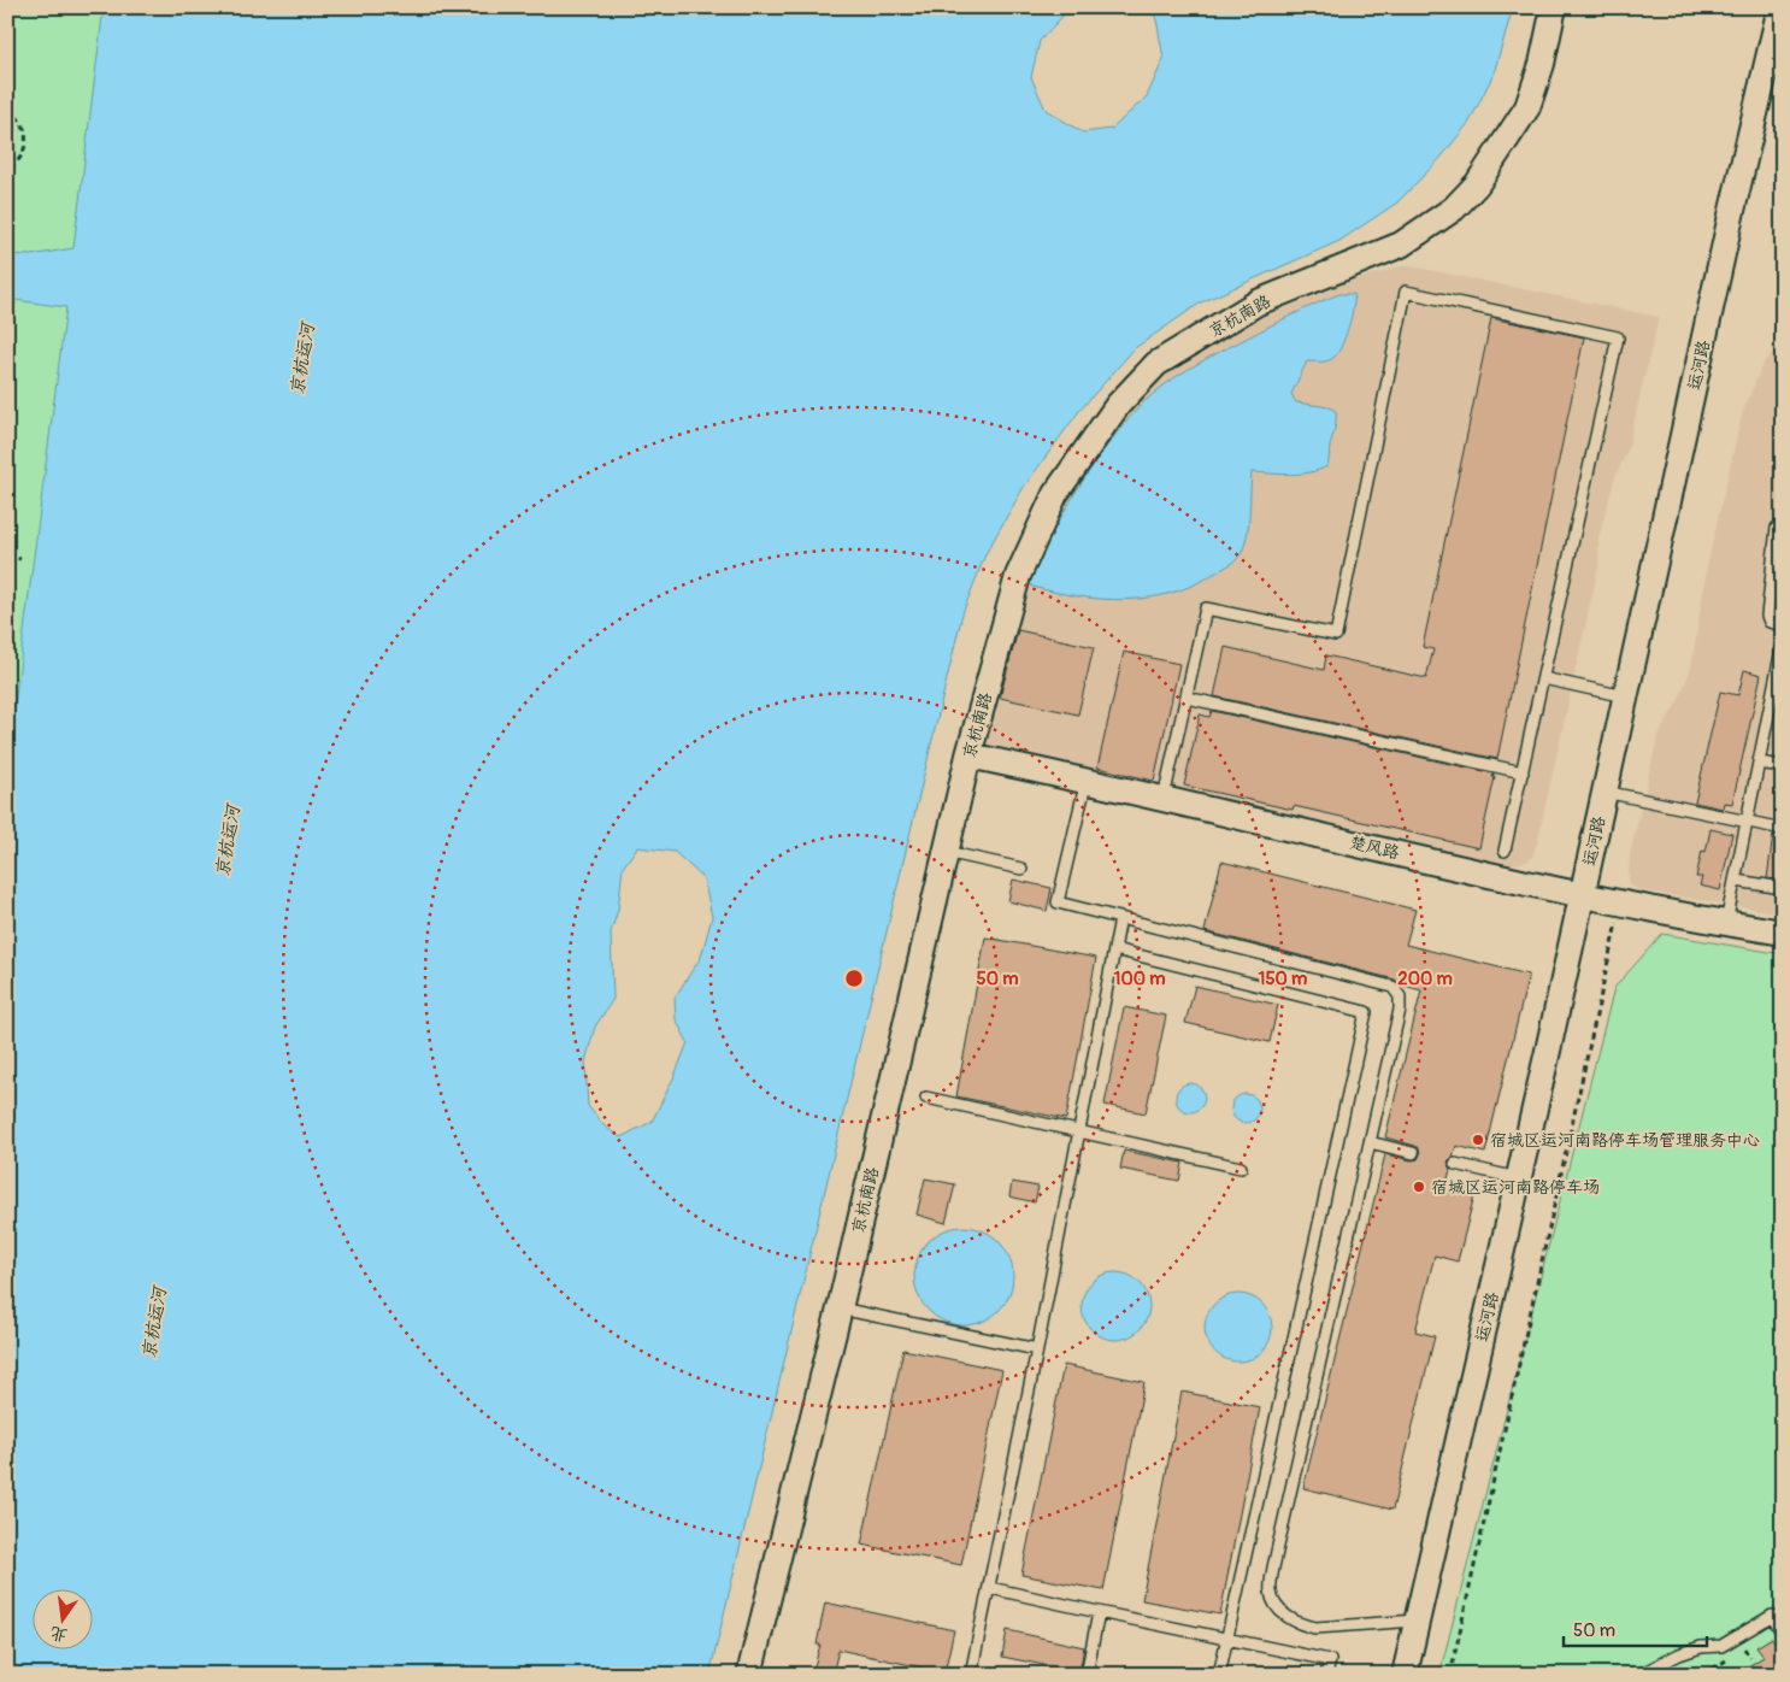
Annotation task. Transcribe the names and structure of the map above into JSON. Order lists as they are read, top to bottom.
{
  "streets": {
    "street": ["京杭南路", "运河路", "楚风路"]
  },
  "crossings": [
    ["京杭南路", "楚风路"],
    ["运河路", "楚风路"]
  ],
  "water": ["京杭运河"],
  "places": ["宿城区运河南路停车场管理服务中心", "宿城区运河南路停车场"],
  "scale_bar": "50 m",
  "north": "bottom",
  "rings": [
    "50 m",
    "100 m",
    "150 m",
    "200 m"
  ]
}
